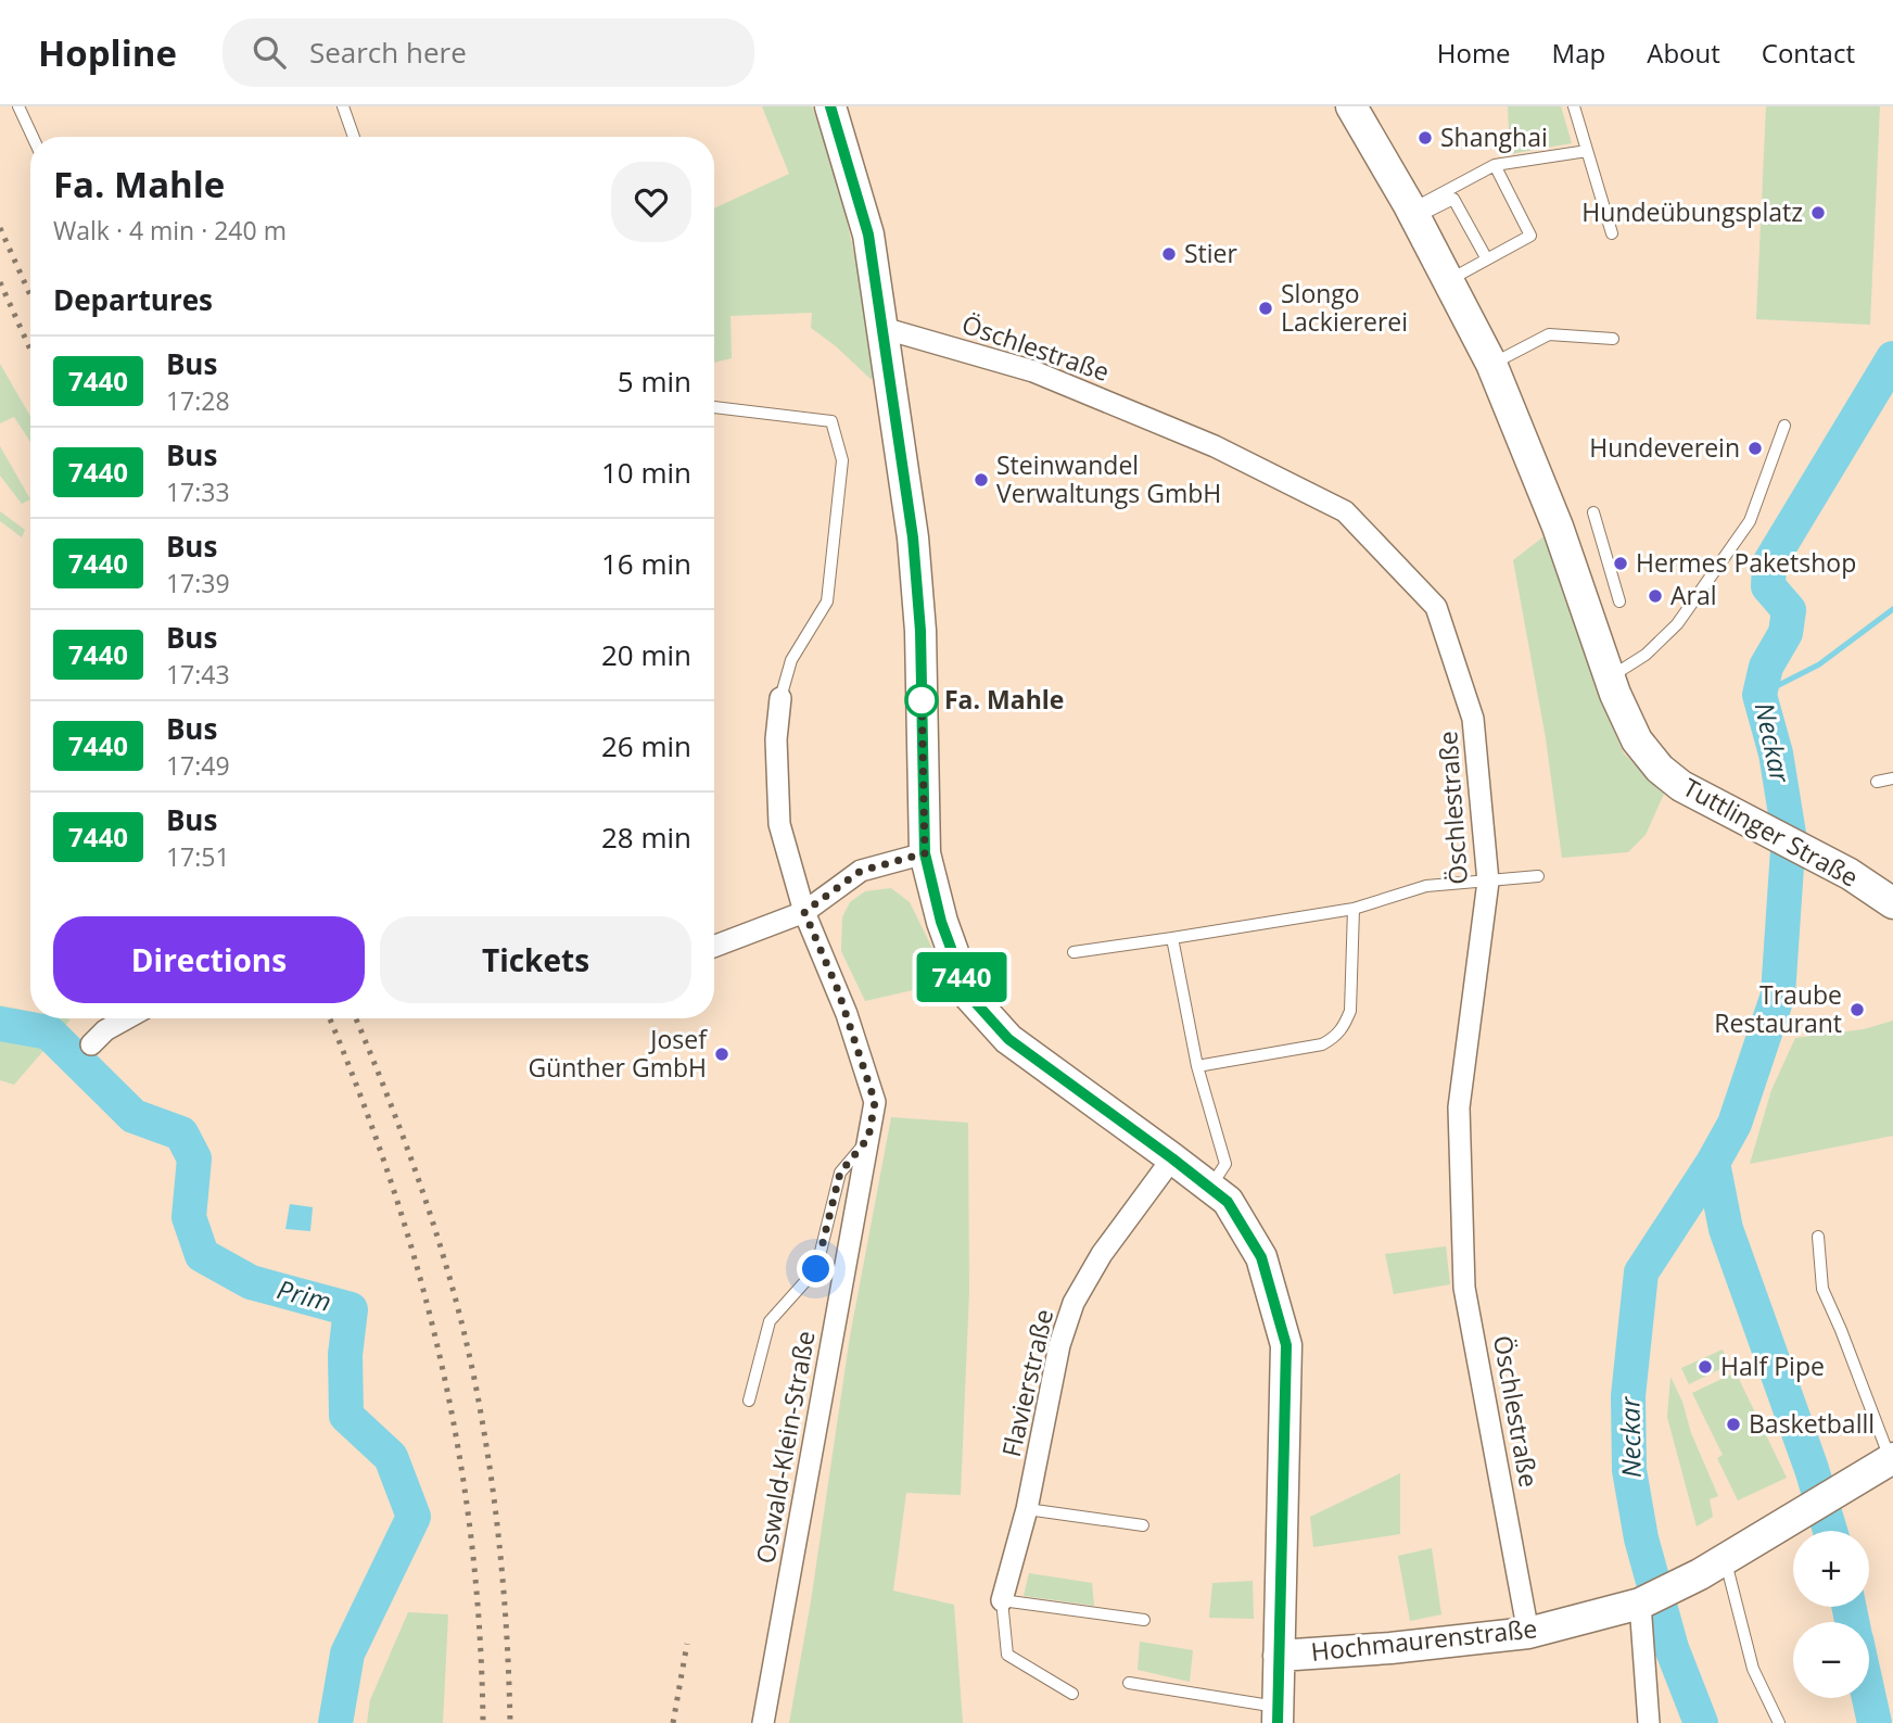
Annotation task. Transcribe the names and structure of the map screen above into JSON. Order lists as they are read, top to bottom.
{
  "streets": {
    "street": [
      "Öschlestraße",
      "Tuttlinger Straße",
      "Flavierstraße",
      "Oswald-Klein-Straße",
      "Hochmaurenstraße"
    ]
  },
  "crossings": [
    ["Öschlestraße", "Hochmaurenstraße"]
  ],
  "water": ["Neckar", "Prim"],
  "places": [
    "Shanghai",
    "Hundeübungsplatz",
    "Stier",
    "Slongo Lackiererei",
    "Hundeverein",
    "Steinwandel Verwaltungs GmbH",
    "Hermes Paketshop",
    "Aral",
    "Fa. Mahle",
    "Traube Restaurant",
    "Josef Günther GmbH",
    "Half Pipe",
    "Basketballl"
  ],
  "lines": ["bus line 7440"],
  "page": {
    "header": "Hopline",
    "search": "Search here",
    "nav": [
      "Home",
      "Map",
      "About",
      "Contact"
    ],
    "on_map": "7440",
    "heading": [
      ["Fa. Mahle", "Walk · 4 min · 240 m"],
      "Departures"
    ],
    "list": [
      {
        "mark": "7440",
        "name": "Bus",
        "note": "17:28",
        "value": "5 min"
      },
      {
        "mark": "7440",
        "name": "Bus",
        "note": "17:33",
        "value": "10 min"
      },
      {
        "mark": "7440",
        "name": "Bus",
        "note": "17:39",
        "value": "16 min"
      },
      {
        "mark": "7440",
        "name": "Bus",
        "note": "17:43",
        "value": "20 min"
      },
      {
        "mark": "7440",
        "name": "Bus",
        "note": "17:49",
        "value": "26 min"
      },
      {
        "mark": "7440",
        "name": "Bus",
        "note": "17:51",
        "value": "28 min"
      }
    ],
    "buttons": ["Directions", "Tickets"],
    "map_buttons": ["+", "−"]
  }
}
